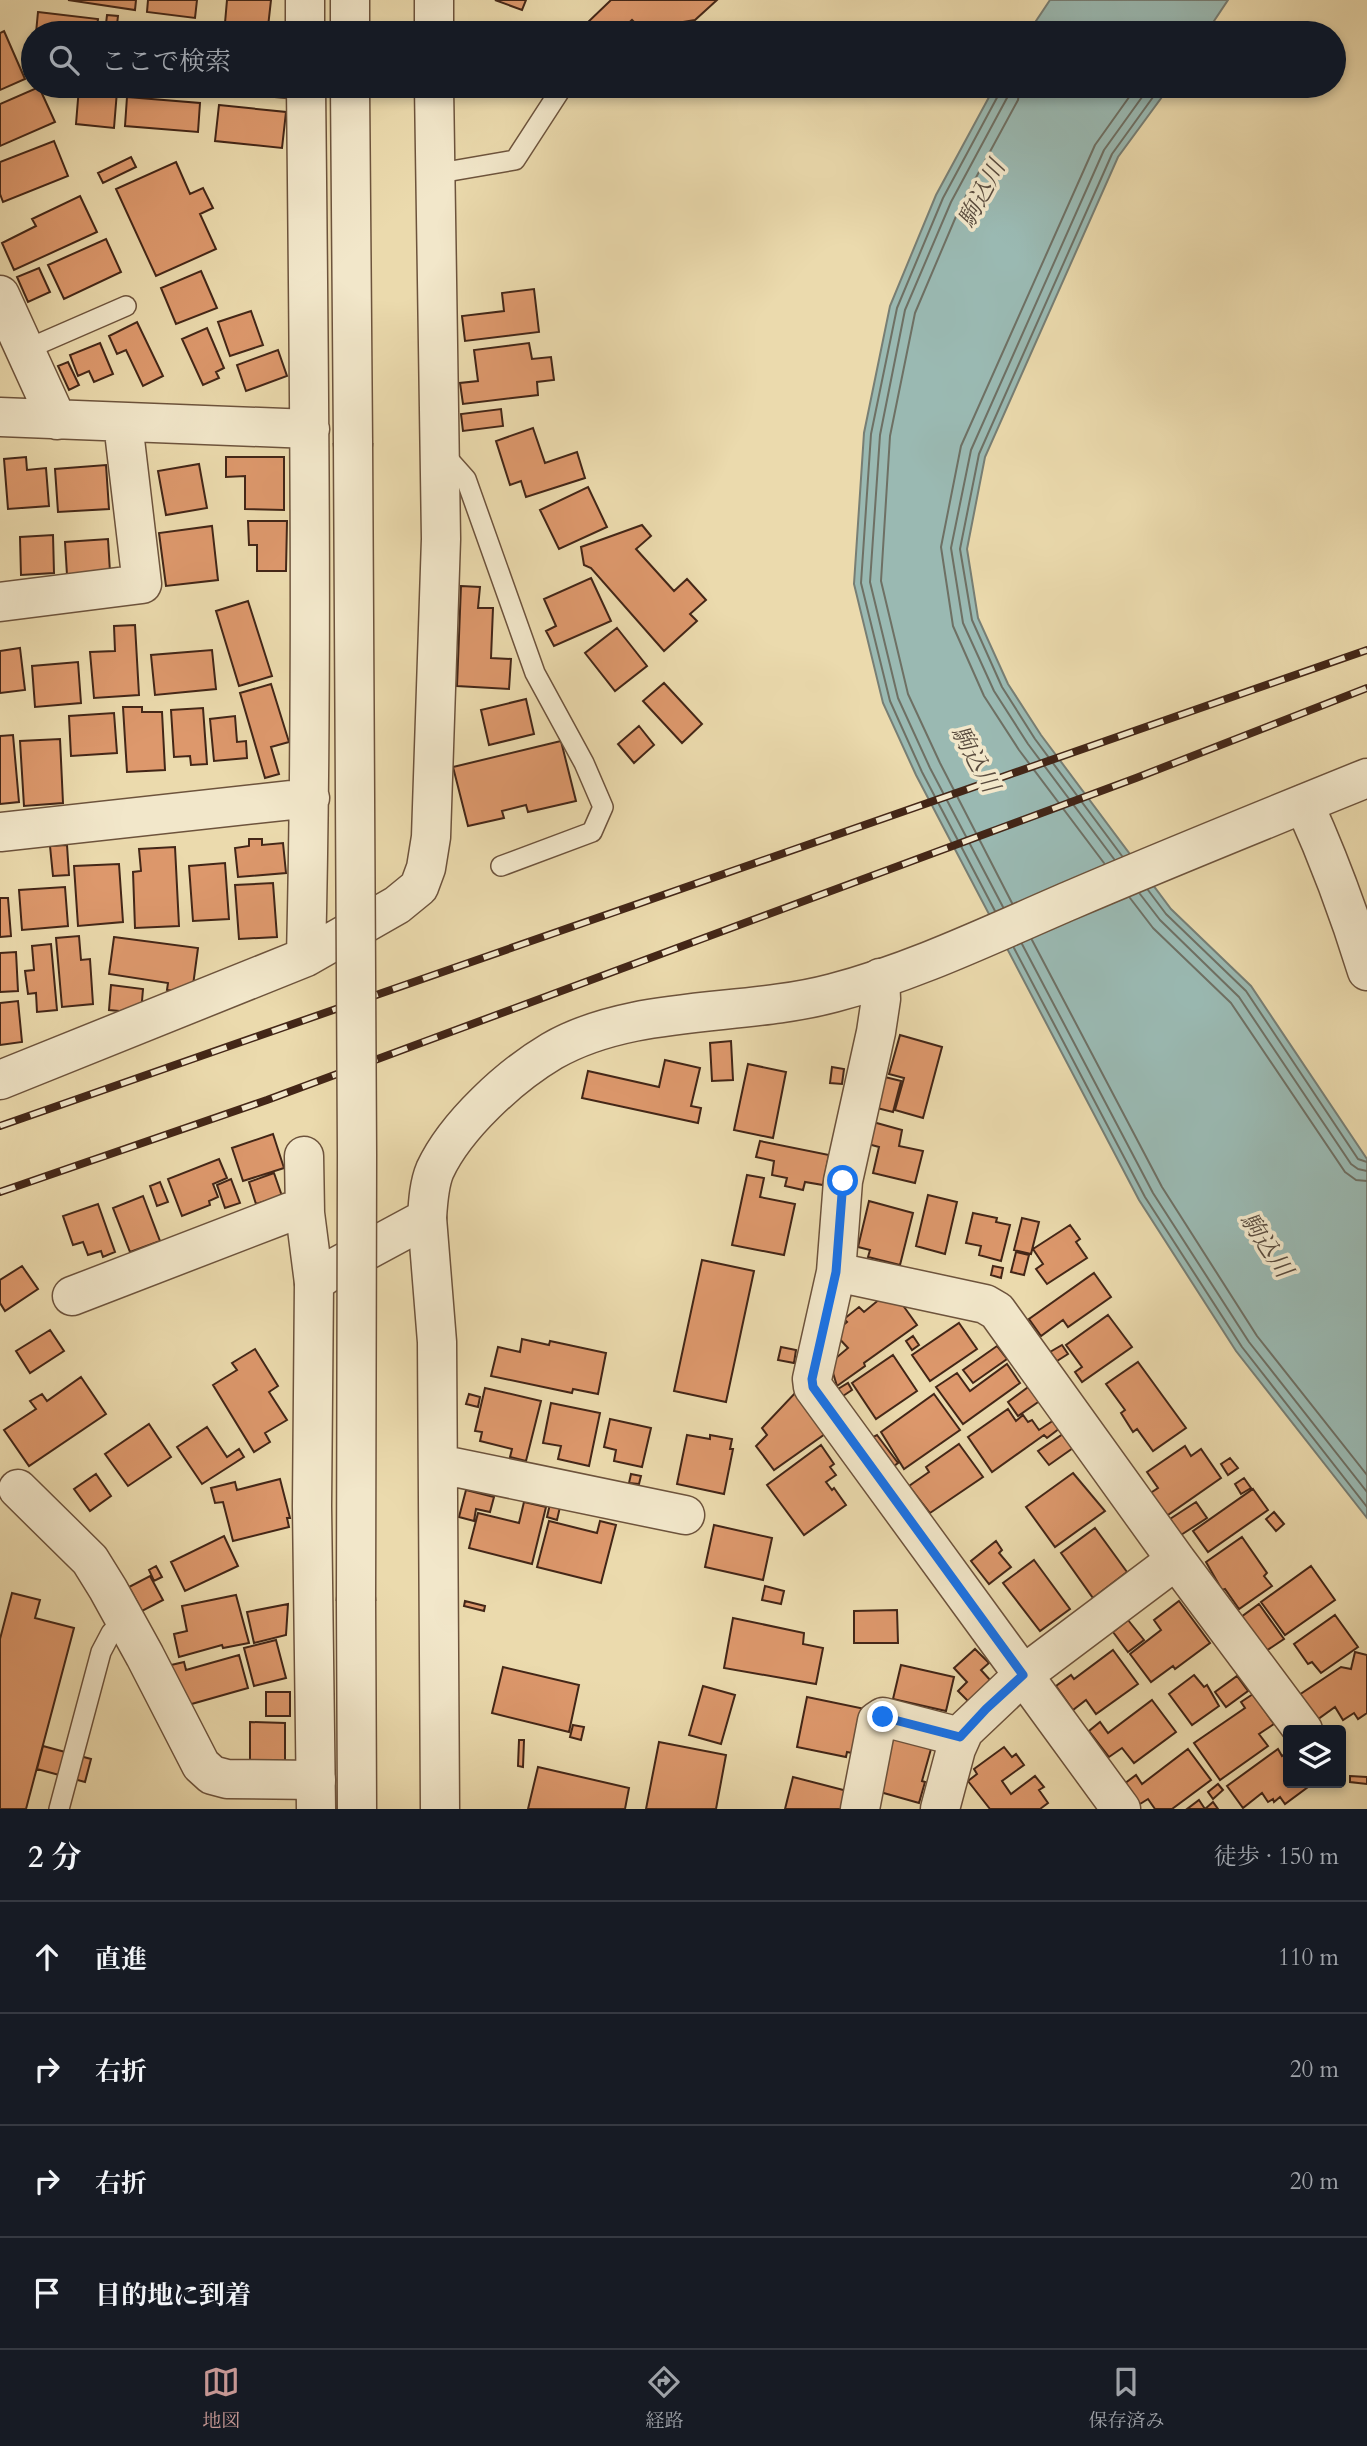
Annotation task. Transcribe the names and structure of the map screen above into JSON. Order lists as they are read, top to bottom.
{
  "water": ["駒込川"],
  "page": {
    "search": "ここで検索",
    "heading": ["2 分", "徒歩 · 150 m"],
    "list": [
      ["直進", "110 m"],
      ["右折", "20 m"],
      ["右折", "20 m"],
      "目的地に到着"
    ],
    "nav": ["地図", "経路", "保存済み"]
  }
}
